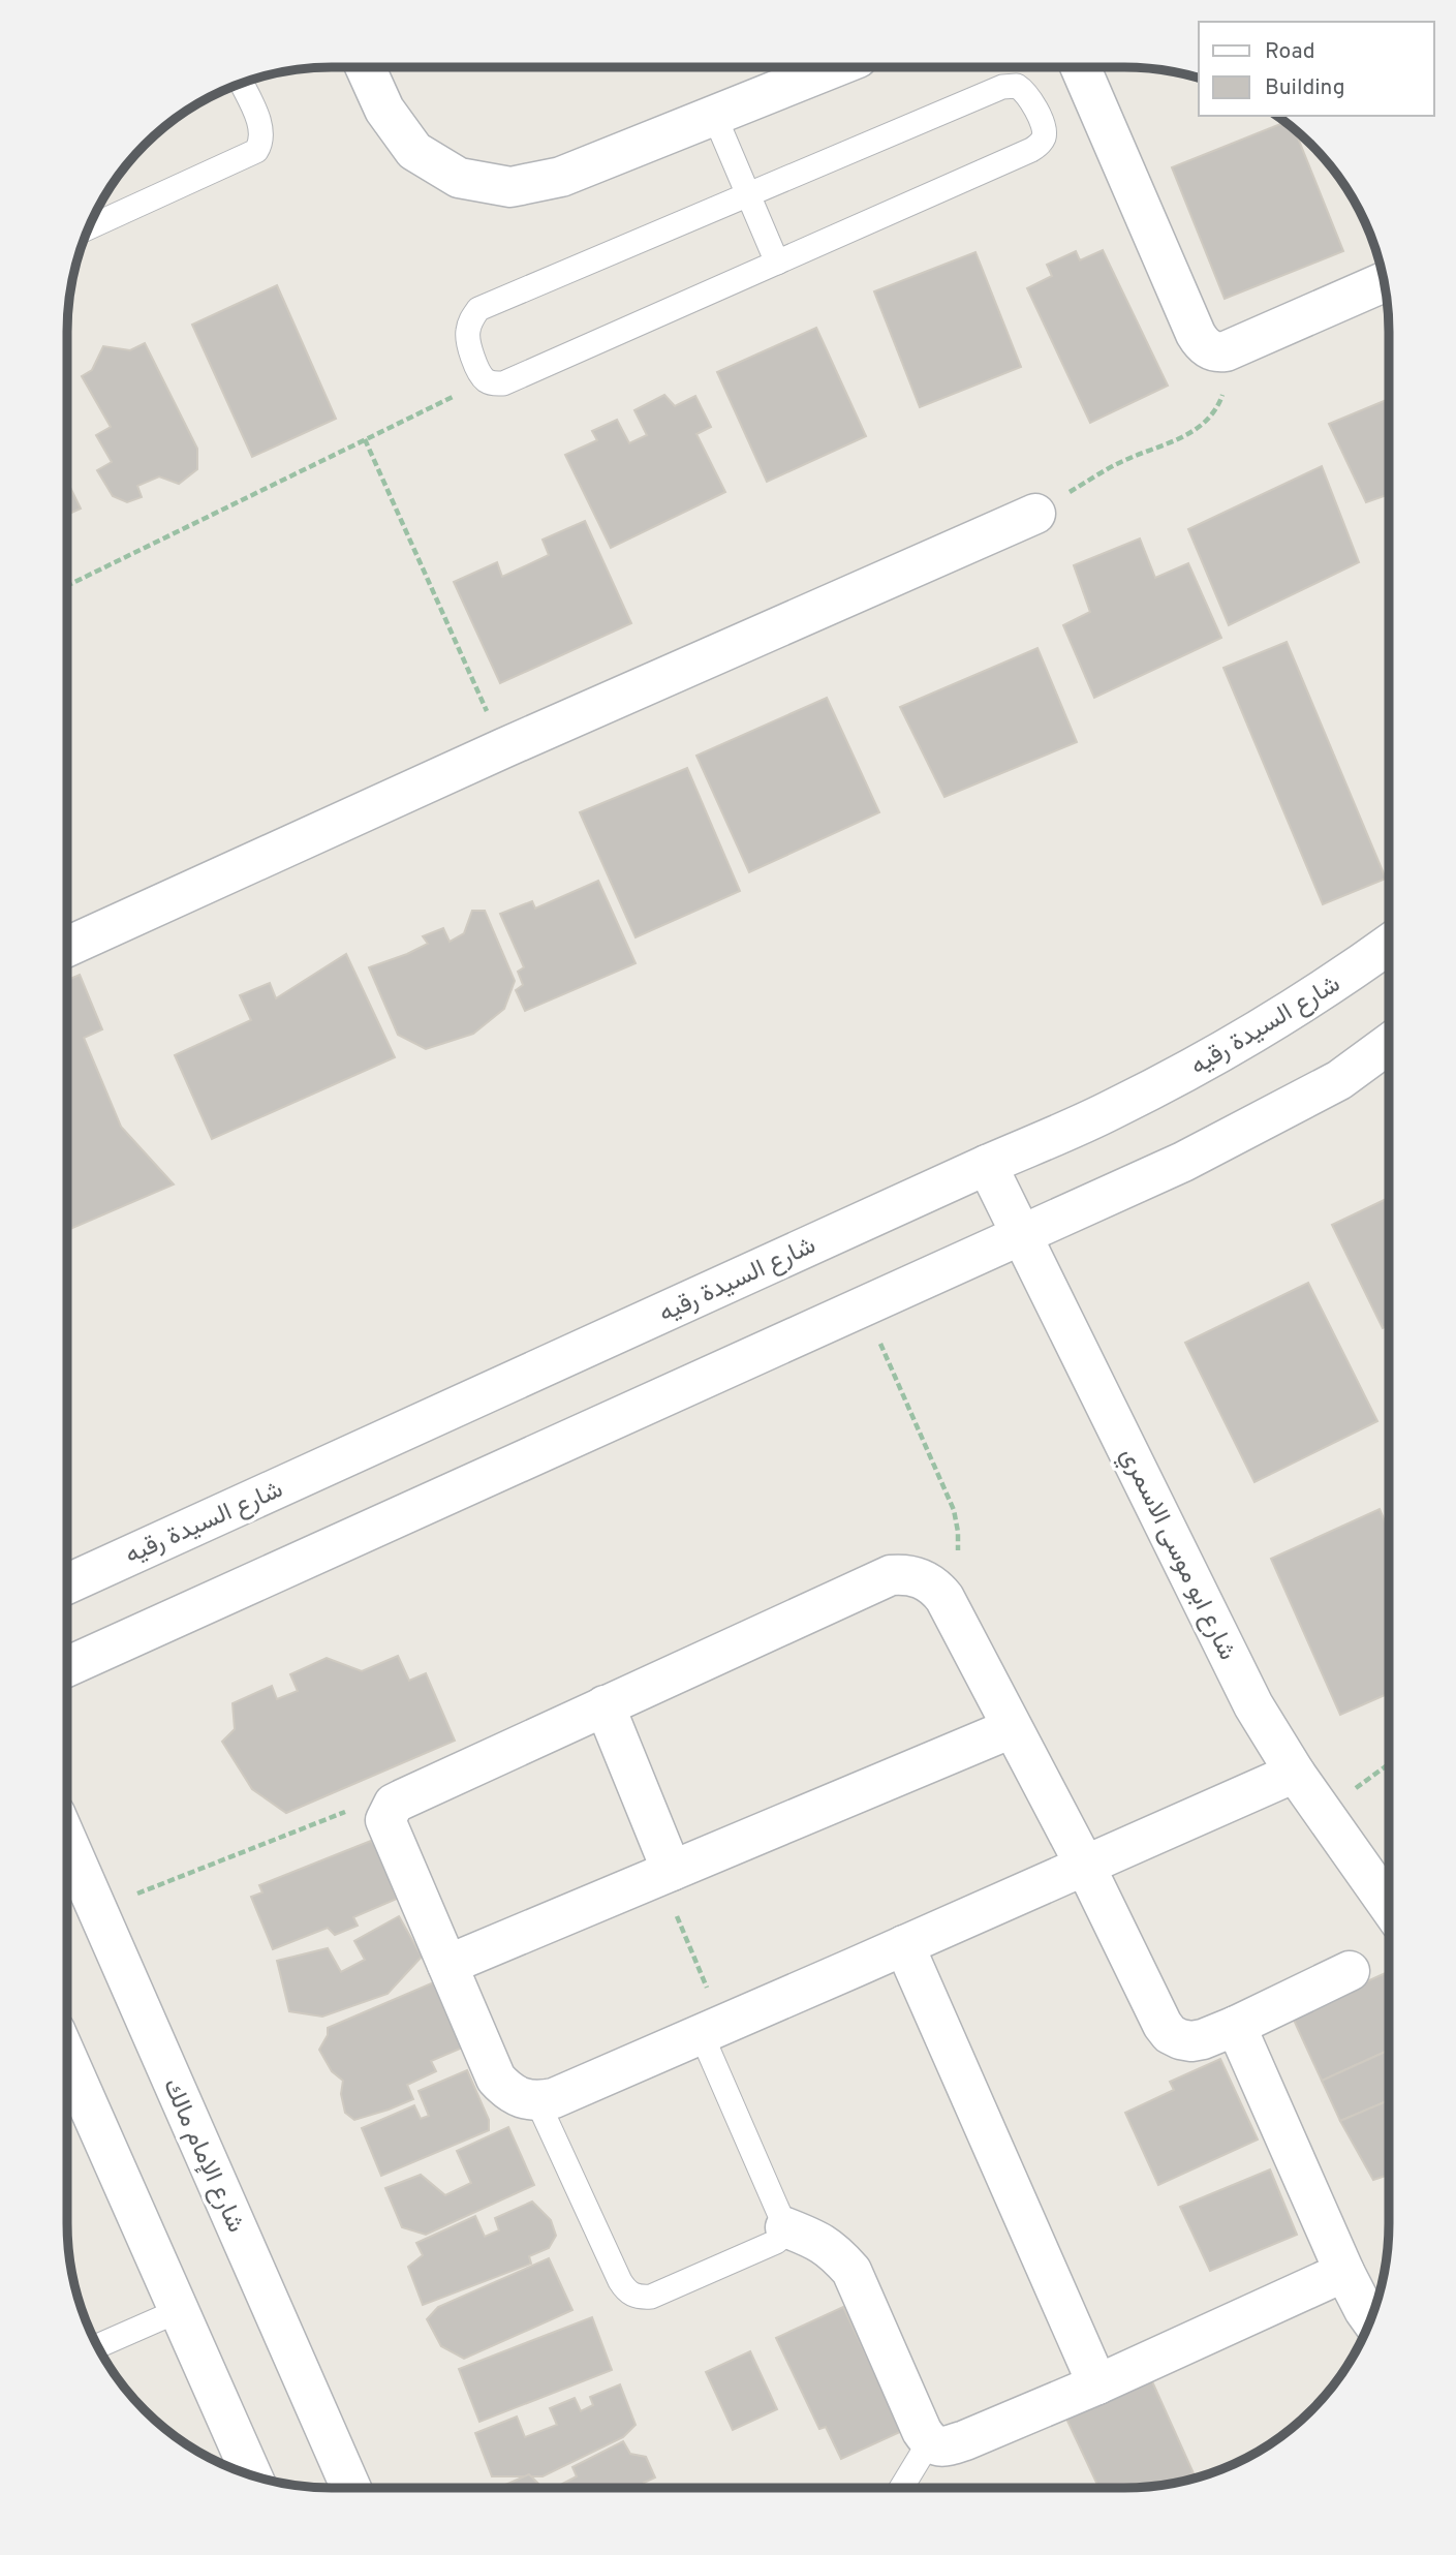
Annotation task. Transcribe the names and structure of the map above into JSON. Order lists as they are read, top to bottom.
{
  "streets": {
    "street": ["شارع السيدة رقيه", "شارع ابو موسى الاسمري", "شارع الإمام مالك"]
  },
  "crossings": [
    ["شارع السيدة رقيه", "شارع ابو موسى الاسمري"]
  ],
  "legend": ["Road", "Building"]
}
